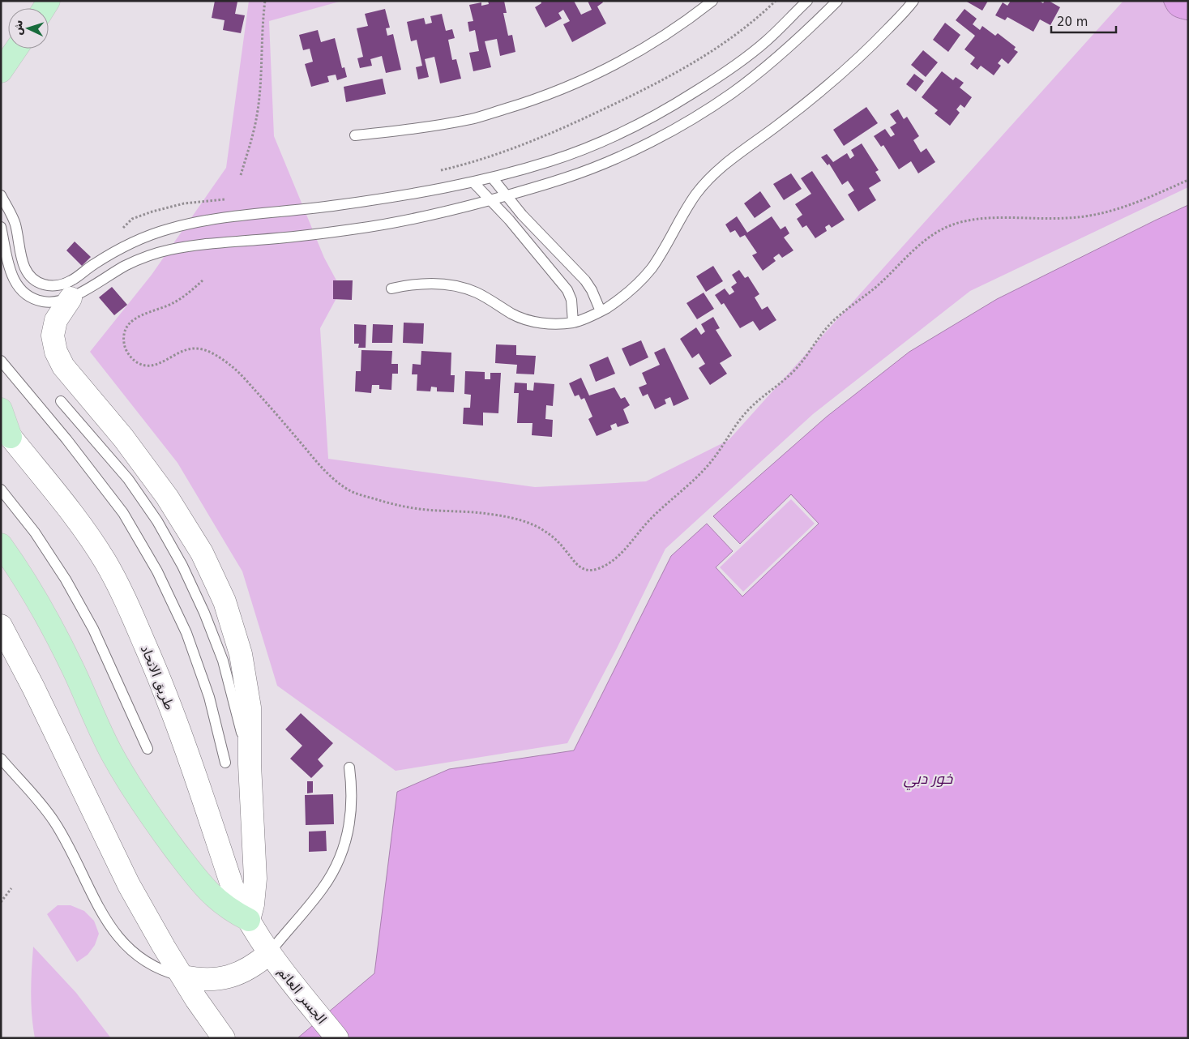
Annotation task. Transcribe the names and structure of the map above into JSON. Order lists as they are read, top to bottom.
{
  "streets": {
    "main road": ["طريق الاتحاد", "الجسر العائم"]
  },
  "crossings": [
    ["طريق الاتحاد", "الجسر العائم"]
  ],
  "water": ["خور دبي"],
  "scale_bar": "20 m",
  "north": "left"
}
